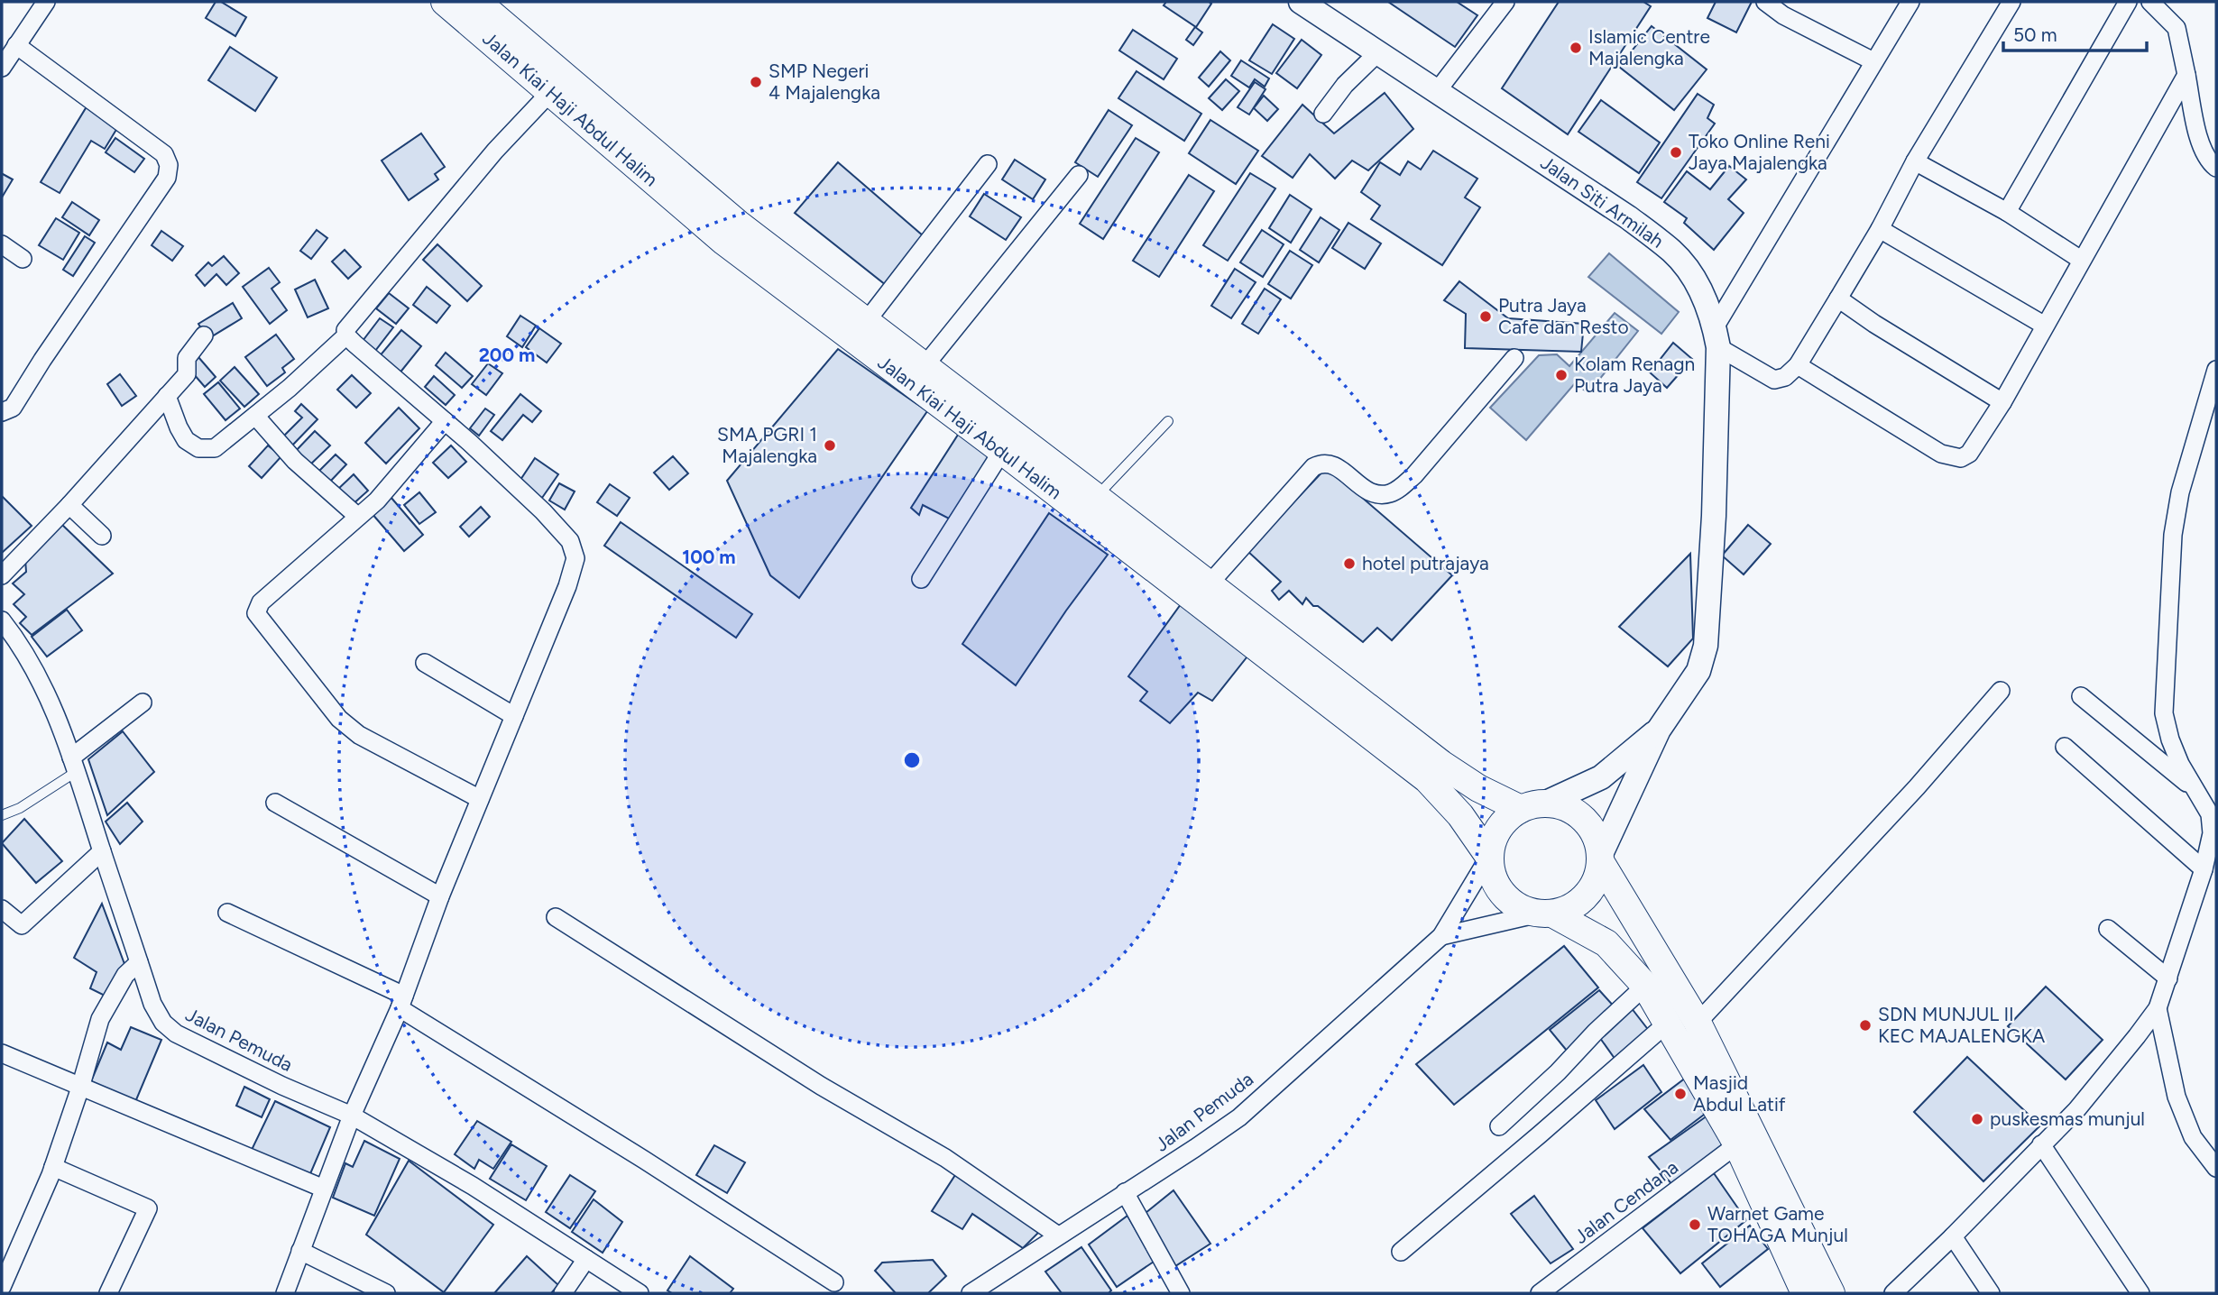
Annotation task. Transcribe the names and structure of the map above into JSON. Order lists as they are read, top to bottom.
{
  "streets": {
    "main road": ["Jalan Kiai Haji Abdul Halim", "Jalan Siti Armilah"],
    "street": ["Jalan Pemuda", "Jalan Cendana"]
  },
  "places": [
    "Islamic Centre Majalengka",
    "SMP Negeri 4 Majalengka",
    "Toko Online Reni Jaya Majalengka",
    "Putra Jaya Cafe dan Resto",
    "Kolam Renagn Putra Jaya",
    "SMA PGRI 1 Majalengka",
    "hotel putrajaya",
    "SDN MUNJUL II KEC MAJALENGKA",
    "Masjid Abdul Latif",
    "puskesmas munjul",
    "Warnet Game TOHAGA Munjul"
  ],
  "scale_bar": "50 m",
  "rings": ["200 m", "100 m"]
}
